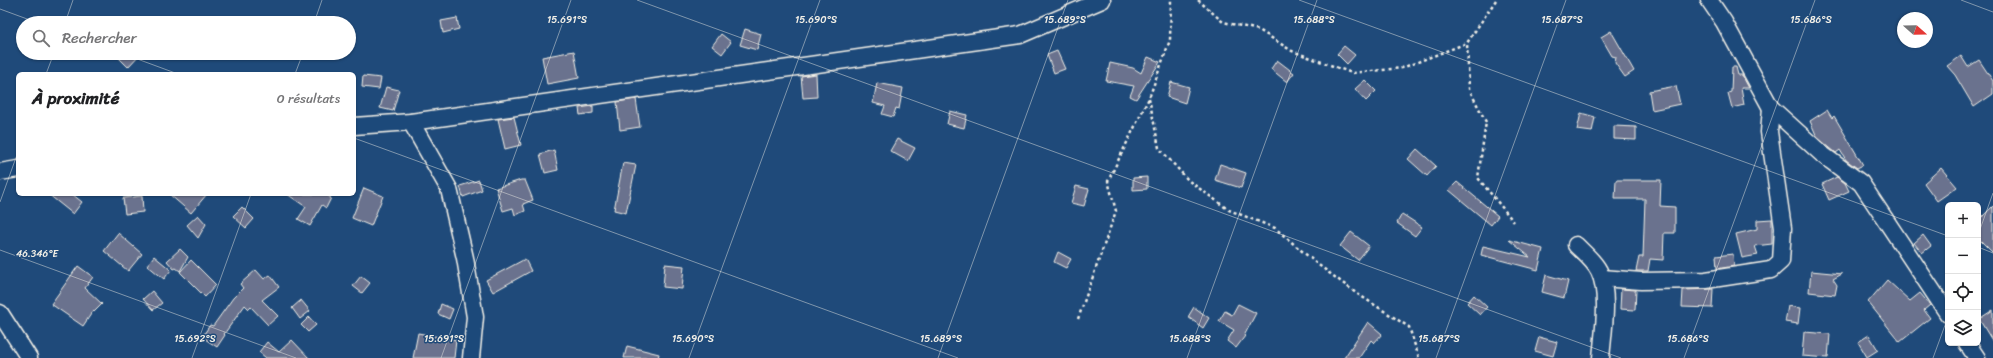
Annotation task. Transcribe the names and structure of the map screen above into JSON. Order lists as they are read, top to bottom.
{
  "north": "right",
  "page": {
    "search": "Rechercher",
    "heading": ["À proximité", "0 résultats"],
    "map_buttons": ["+", "−"]
  },
  "coordinates": [
    "15.688°S",
    "15.687°S",
    "15.691°S",
    "15.690°S",
    "15.689°S",
    "15.686°S",
    "46.346°E",
    "15.692°S"
  ]
}
